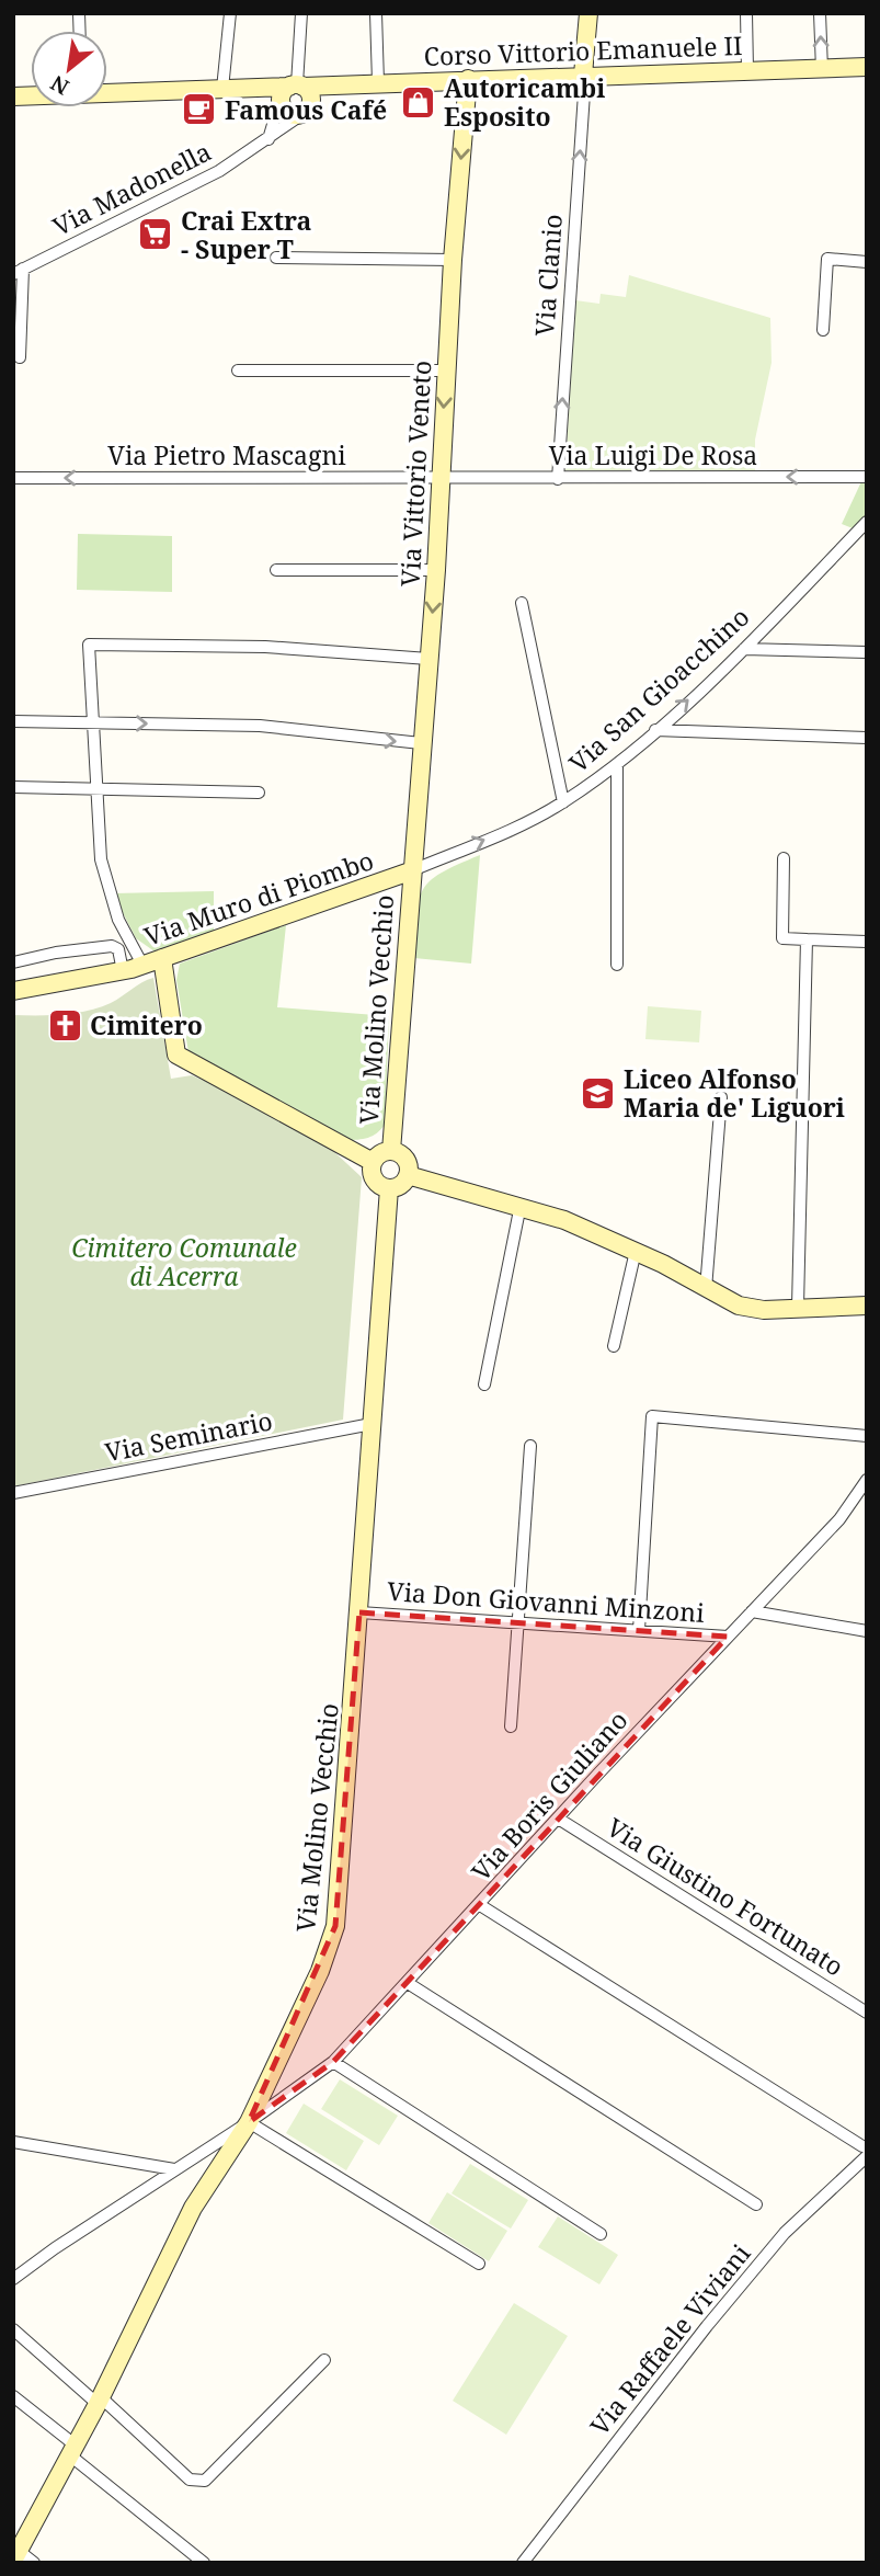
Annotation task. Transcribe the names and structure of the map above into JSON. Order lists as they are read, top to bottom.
{
  "streets": {
    "street": [
      "Corso Vittorio Emanuele II",
      "Via Madonella",
      "Via Clanio",
      "Via Pietro Mascagni",
      "Via Luigi De Rosa",
      "Via Vittorio Veneto",
      "Via San Gioacchino",
      "Via Muro di Piombo",
      "Via Molino Vecchio",
      "Via Seminario",
      "Via Don Giovanni Minzoni",
      "Via Boris Giuliano",
      "Via Giustino Fortunato",
      "Via Raffaele Viviani"
    ]
  },
  "crossings": [
    ["Corso Vittorio Emanuele II", "Via Madonella"],
    ["Corso Vittorio Emanuele II", "Via Clanio"],
    ["Corso Vittorio Emanuele II", "Via Vittorio Veneto"],
    ["Via Clanio", "Via Luigi De Rosa"],
    ["Via Pietro Mascagni", "Via Luigi De Rosa"],
    ["Via Pietro Mascagni", "Via Vittorio Veneto"],
    ["Via Luigi De Rosa", "Via Vittorio Veneto"],
    ["Via Vittorio Veneto", "Via San Gioacchino"],
    ["Via Vittorio Veneto", "Via Muro di Piombo"],
    ["Via Vittorio Veneto", "Via Molino Vecchio"],
    ["Via San Gioacchino", "Via Muro di Piombo"],
    ["Via San Gioacchino", "Via Molino Vecchio"],
    ["Via Muro di Piombo", "Via Molino Vecchio"],
    ["Via Molino Vecchio", "Via Seminario"],
    ["Via Molino Vecchio", "Via Don Giovanni Minzoni"],
    ["Via Molino Vecchio", "Via Boris Giuliano"],
    ["Via Don Giovanni Minzoni", "Via Boris Giuliano"],
    ["Via Boris Giuliano", "Via Giustino Fortunato"]
  ],
  "one_way": [
    "Via Clanio",
    "Via Luigi De Rosa",
    "Via Vittorio Veneto",
    "Via San Gioacchino"
  ],
  "parks": ["Cimitero Comunale di Acerra"],
  "places": {
    "shop": ["Autoricambi Esposito"],
    "cafe": ["Famous Café"],
    "supermarket": ["Crai Extra - Super T"],
    "church": ["Cimitero"],
    "school or university": ["Liceo Alfonso Maria de' Liguori"]
  },
  "north": "bottom left"
}
